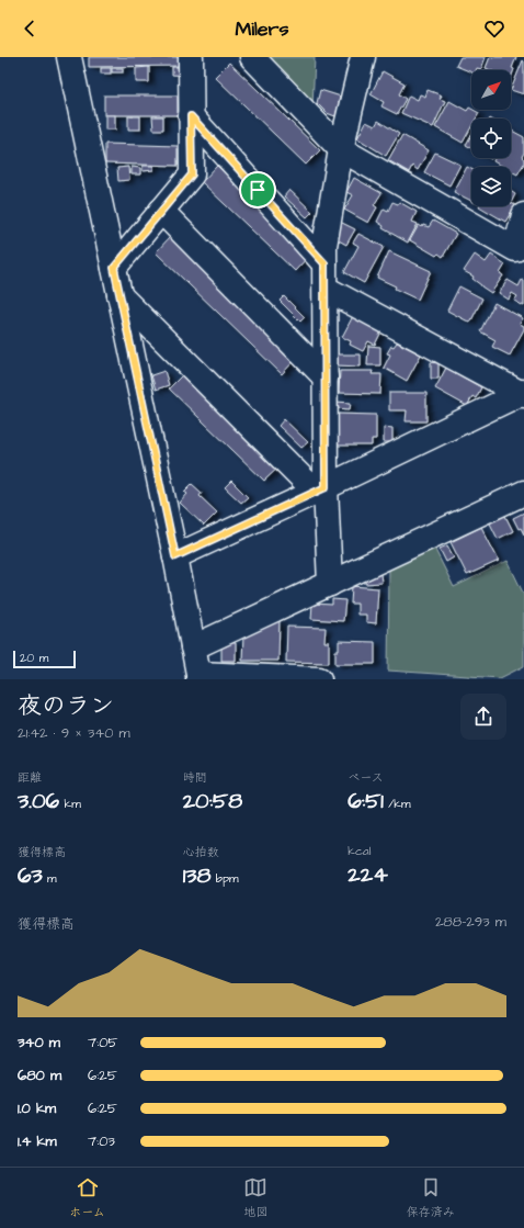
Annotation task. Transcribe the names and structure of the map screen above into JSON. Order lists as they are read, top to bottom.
{
  "scale_bar": "20 m",
  "north": "top right",
  "page": {
    "header": "Milers",
    "scale": "20 m",
    "heading": ["夜のラン", "21:42 · 9 × 340 m"],
    "stats": [
      ["距離", "3.06 km"],
      ["時間", "20:58"],
      ["ペース", "6:51 /km"],
      ["獲得標高", "63 m"],
      ["心拍数", "138 bpm"],
      ["kcal", "224"]
    ],
    "chart": ["獲得標高", "288–293 m"],
    "list": [
      {
        "name": "340 m",
        "note": "7:05"
      },
      {
        "name": "680 m",
        "note": "6:25"
      },
      {
        "name": "1.0 km",
        "note": "6:25"
      },
      {
        "name": "1.4 km",
        "note": "7:03"
      }
    ],
    "tabs": ["ホーム", "地図", "保存済み"]
  }
}
